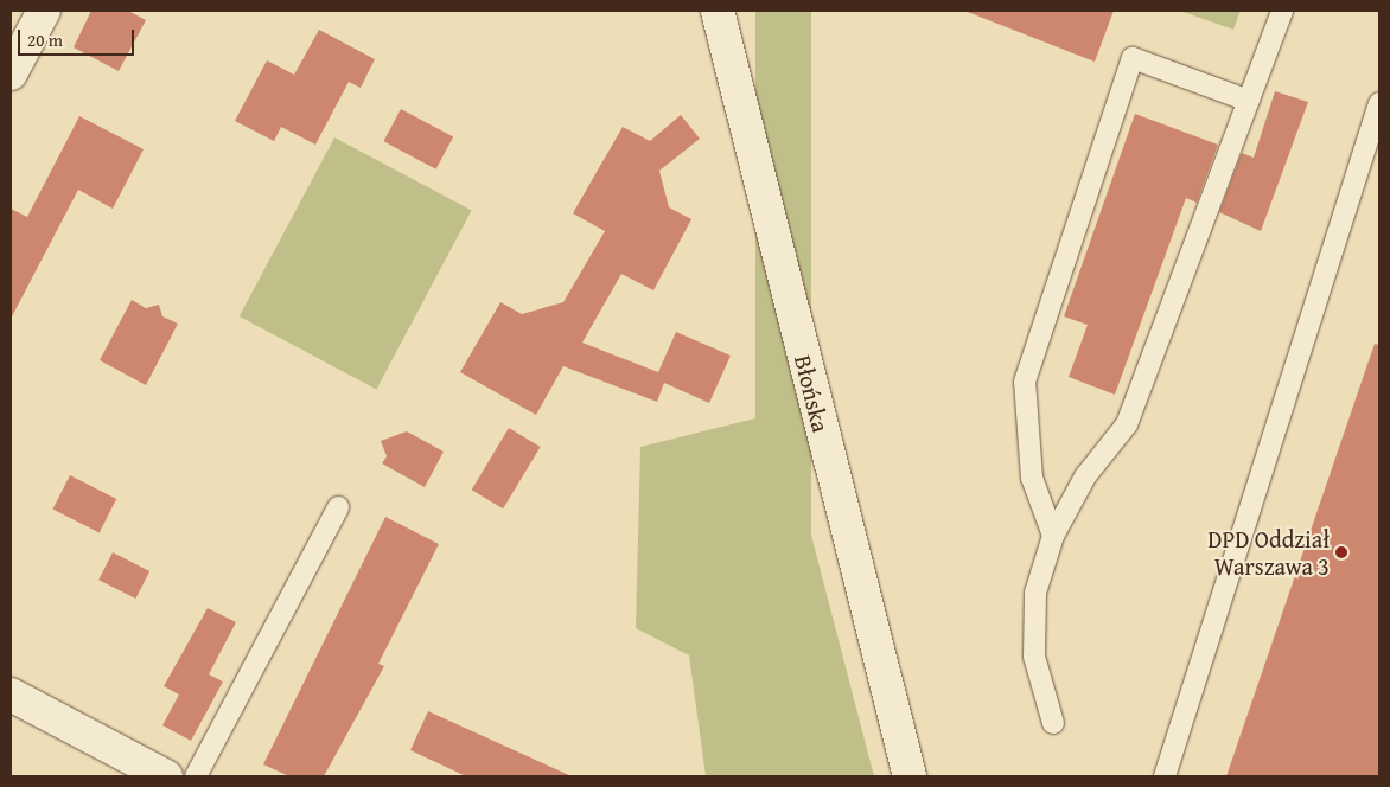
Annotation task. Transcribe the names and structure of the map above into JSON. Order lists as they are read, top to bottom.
{
  "streets": {
    "street": ["Błońska"]
  },
  "places": ["DPD Oddział Warszawa 3"],
  "scale_bar": "20 m"
}
